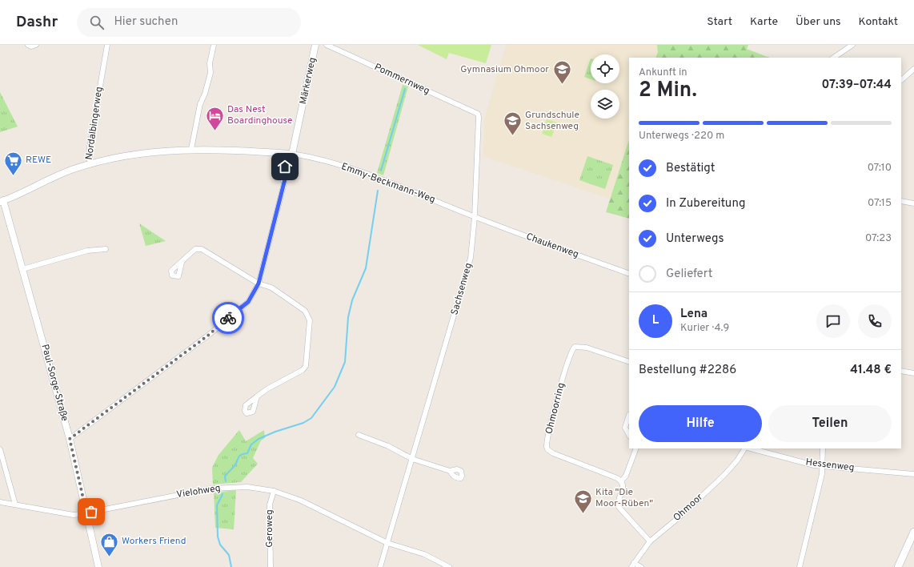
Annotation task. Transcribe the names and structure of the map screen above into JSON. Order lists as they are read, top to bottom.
{
  "streets": {
    "street": [
      "Pommernweg",
      "Märkerweg",
      "Nordalbingerweg",
      "Emmy-Beckmann-Weg",
      "Chaukenweg",
      "Sachsenweg",
      "Paul-Sorge-Straße",
      "Ohmoorring",
      "Hessenweg",
      "Vielohweg",
      "Ohmoor",
      "Geroweg"
    ]
  },
  "crossings": [
    ["Pommernweg", "Sachsenweg"],
    ["Märkerweg", "Emmy-Beckmann-Weg"],
    ["Nordalbingerweg", "Emmy-Beckmann-Weg"],
    ["Nordalbingerweg", "Paul-Sorge-Straße"],
    ["Emmy-Beckmann-Weg", "Chaukenweg"],
    ["Emmy-Beckmann-Weg", "Sachsenweg"],
    ["Chaukenweg", "Sachsenweg"],
    ["Sachsenweg", "Vielohweg"],
    ["Paul-Sorge-Straße", "Vielohweg"],
    ["Vielohweg", "Geroweg"]
  ],
  "places": {
    "school or university": ["Gymnasium Ohmoor", "Grundschule Sachsenweg", "Kita \"Die Moor-Rüben\""],
    "hotel": ["Das Nest Boardinghouse"],
    "supermarket": ["REWE"],
    "shop": ["Workers Friend"]
  },
  "page": {
    "header": "Dashr",
    "search": "Hier suchen",
    "nav": [
      "Start",
      "Karte",
      "Über uns",
      "Kontakt"
    ],
    "heading": ["2 Min.", "Ankunft in", "07:39–07:44"],
    "panel": [
      "Lena",
      "Kurier · 4.9",
      "Bestellung #2286",
      "41.48 €"
    ],
    "bar": "Unterwegs · 220 m",
    "list": [
      ["Bestätigt", "07:10"],
      ["In Zubereitung", "07:15"],
      ["Unterwegs", "07:23"],
      "Geliefert"
    ],
    "round": "L",
    "buttons": ["Hilfe", "Teilen"]
  }
}
